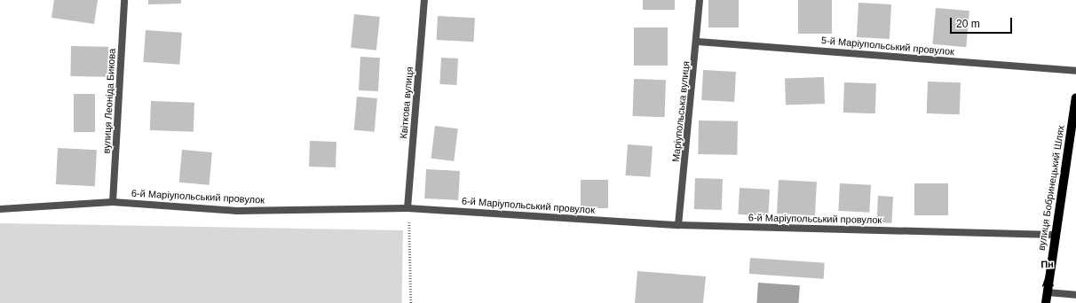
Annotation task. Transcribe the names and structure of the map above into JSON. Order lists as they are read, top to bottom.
{
  "streets": {
    "main road": ["вулиця Бобринецький Шлях"],
    "street": [
      "5-й Маріупольський провулок",
      "вулиця Леоніда Бикова",
      "Квіткова вулиця",
      "Маріупольська вулиця",
      "6-й Маріупольський провулок"
    ]
  },
  "crossings": [
    ["5-й Маріупольський провулок", "Маріупольська вулиця"],
    ["вулиця Леоніда Бикова", "6-й Маріупольський провулок"],
    ["Квіткова вулиця", "6-й Маріупольський провулок"],
    ["Маріупольська вулиця", "6-й Маріупольський провулок"],
    ["вулиця Бобринецький Шлях", "6-й Маріупольський провулок"]
  ],
  "scale_bar": "20 m",
  "north": "top"
}
